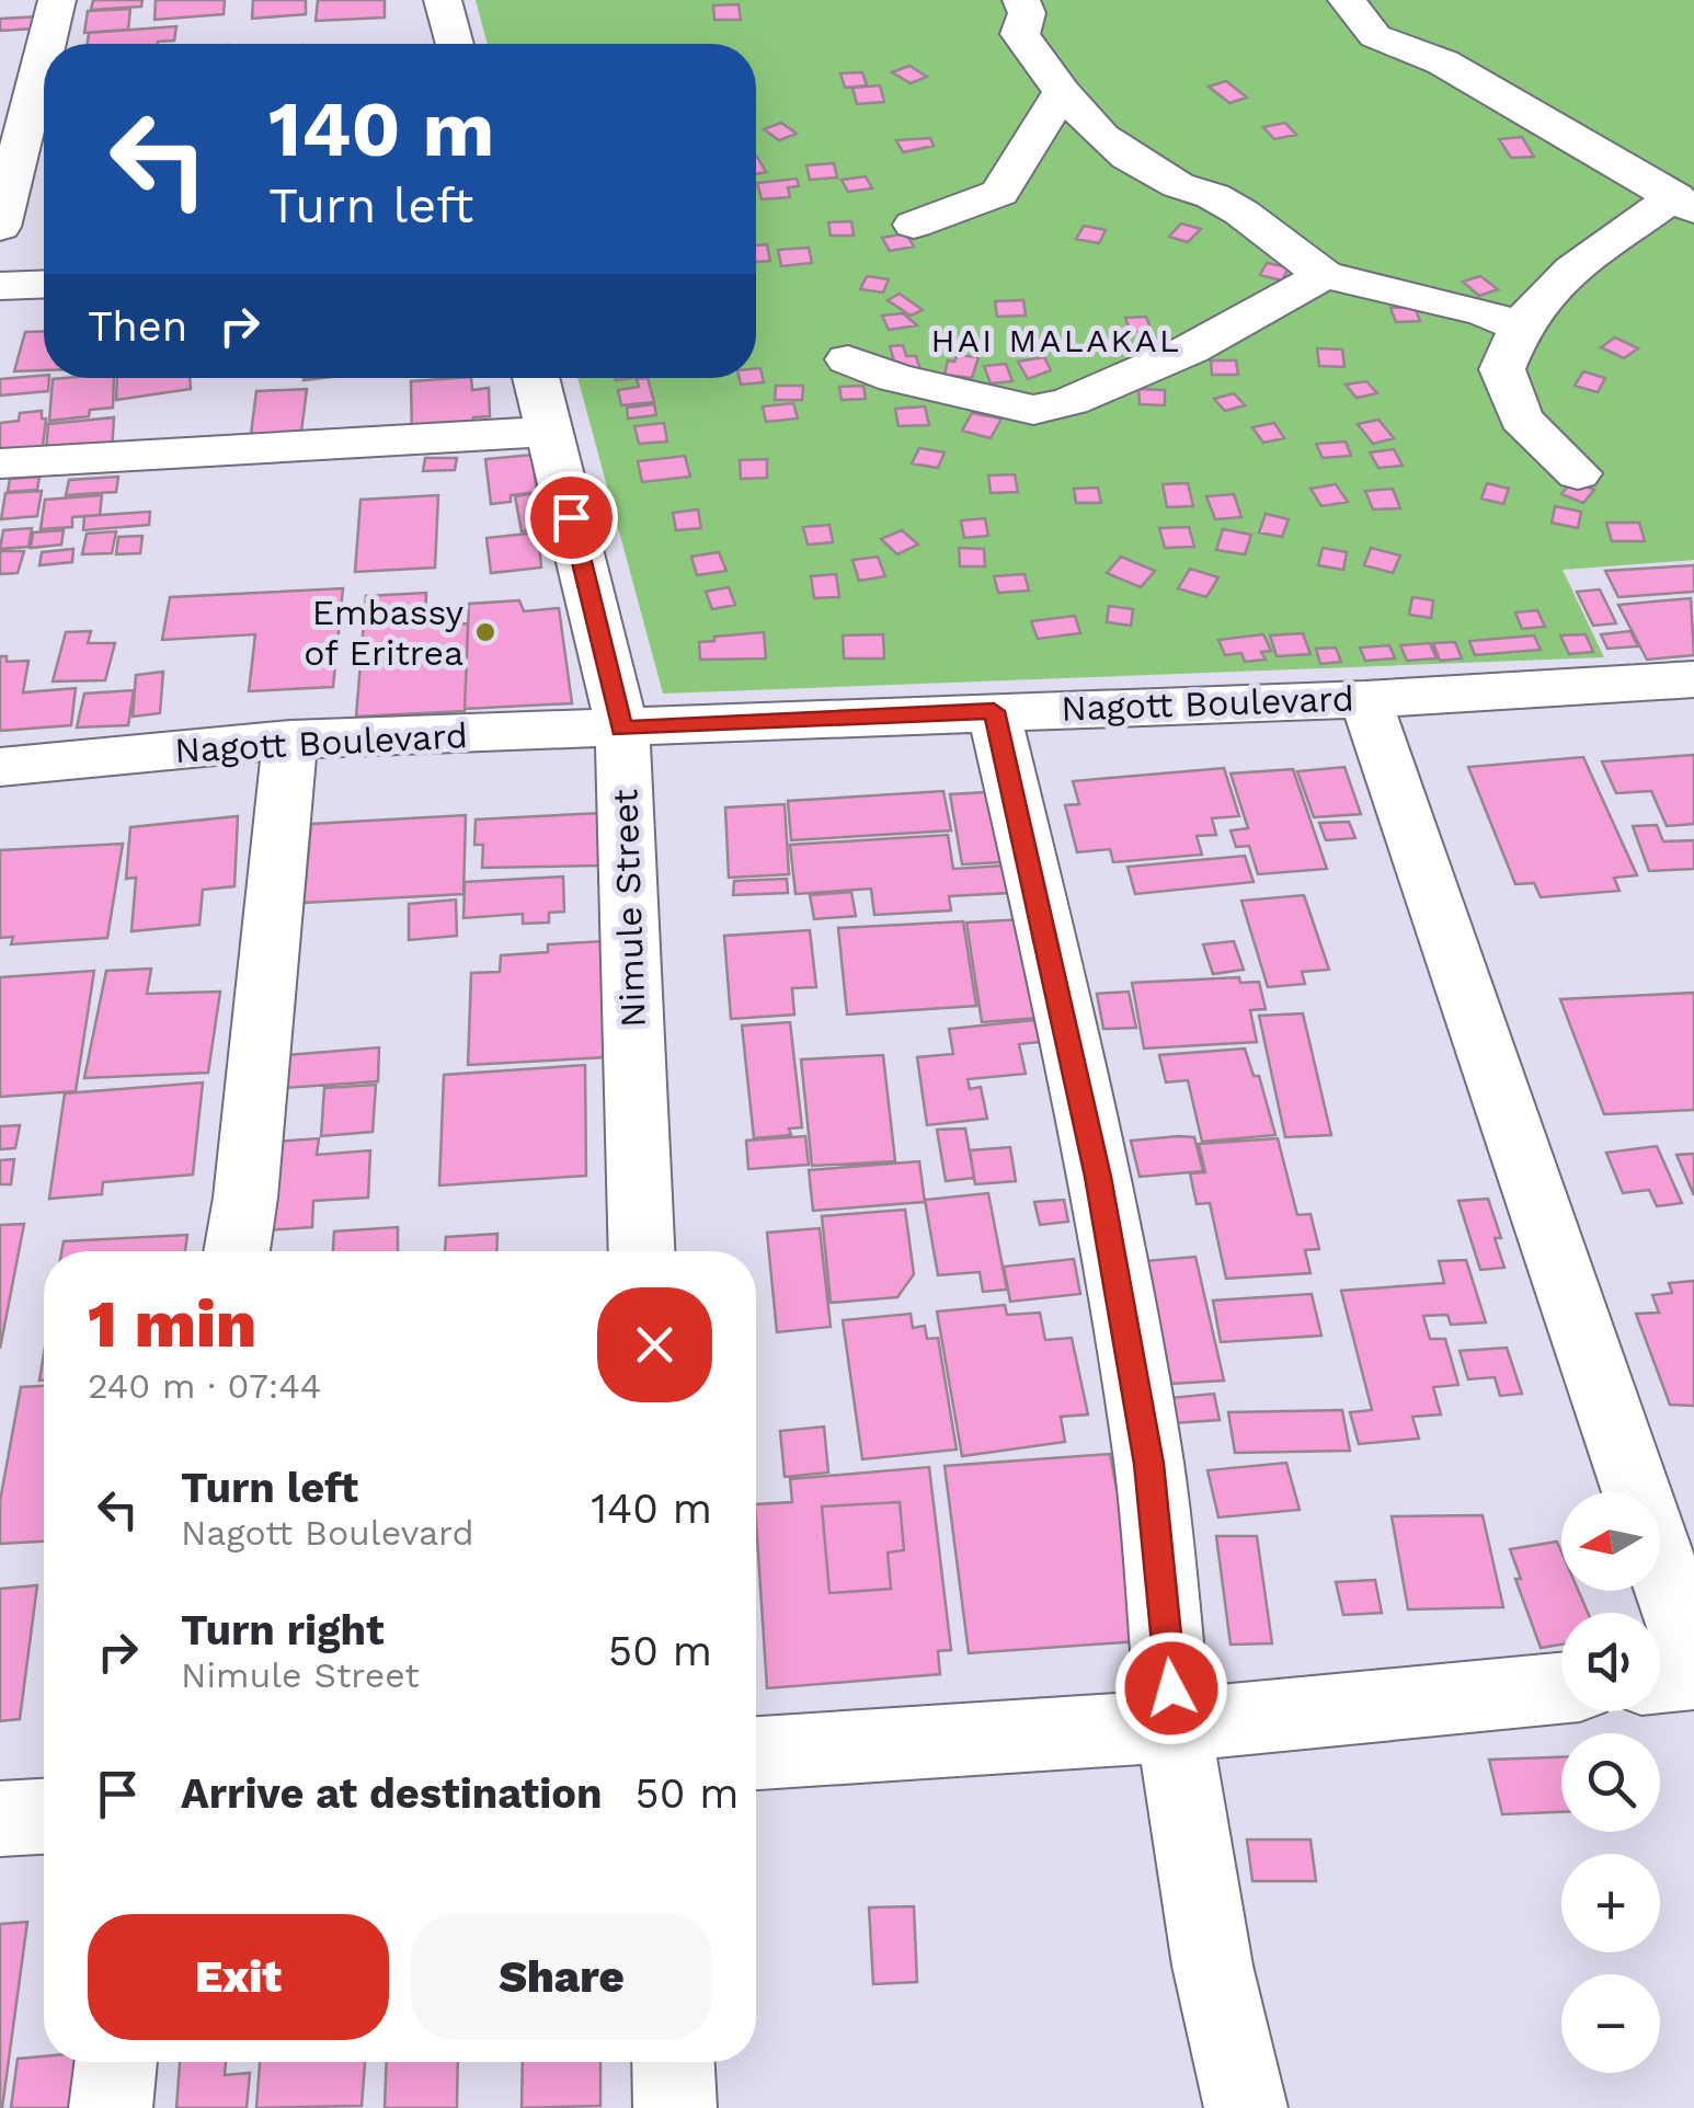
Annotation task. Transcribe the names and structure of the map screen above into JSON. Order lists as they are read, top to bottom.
{
  "streets": {
    "street": ["Nagott Boulevard", "Nimule Street"]
  },
  "crossings": [
    ["Nagott Boulevard", "Nimule Street"]
  ],
  "districts": ["HAI MALAKAL"],
  "places": ["Embassy of Eritrea"],
  "north": "left",
  "page": {
    "turn": ["140 m", "Turn left"],
    "then": "Then",
    "heading": ["1 min", "240 m · 07:44"],
    "list": [
      {
        "name": "Turn left",
        "note": "Nagott Boulevard",
        "value": "140 m"
      },
      {
        "name": "Turn right",
        "note": "Nimule Street",
        "value": "50 m"
      },
      {
        "name": "Arrive at destination",
        "value": "50 m"
      }
    ],
    "map_buttons": ["+", "−"],
    "buttons": ["Exit", "Share"]
  }
}
